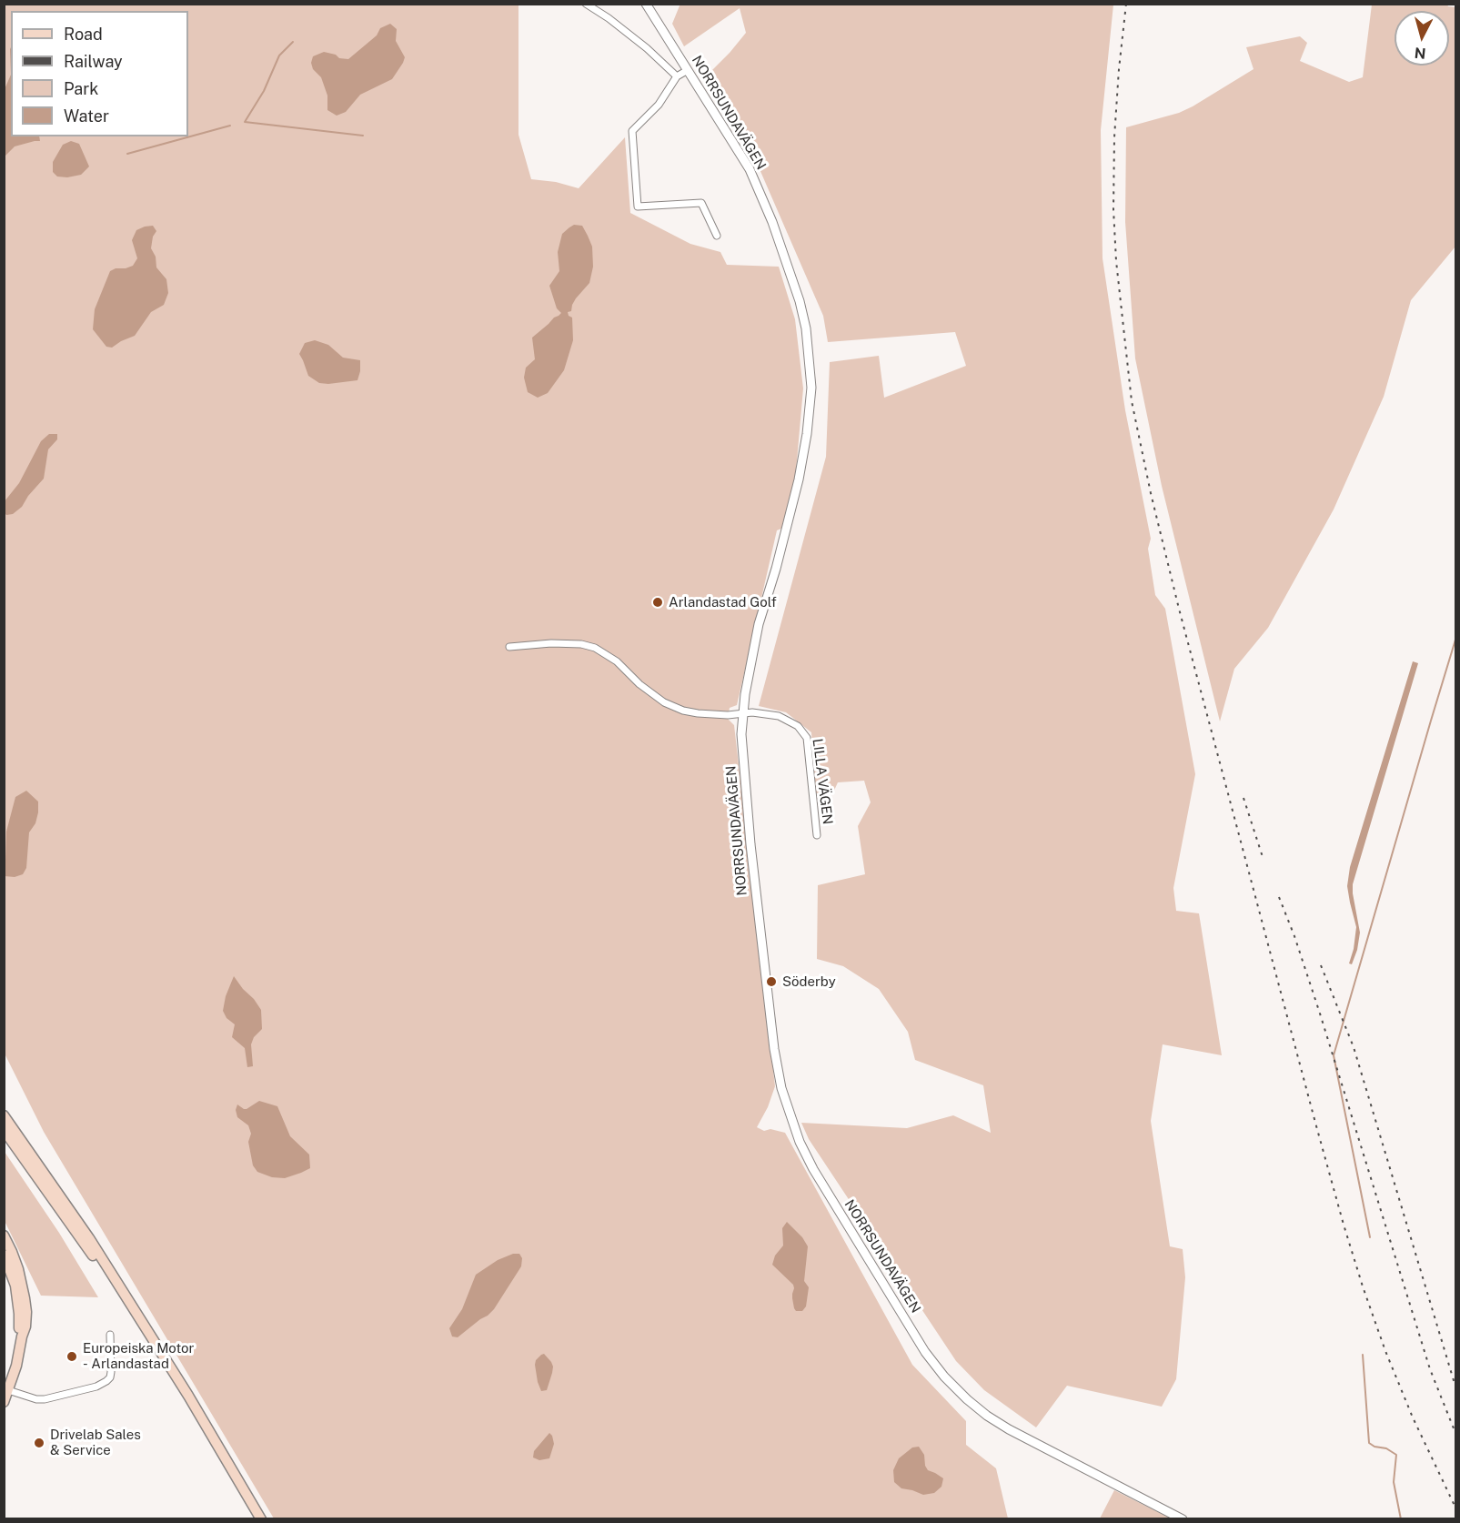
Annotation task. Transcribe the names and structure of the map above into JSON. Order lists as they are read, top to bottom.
{
  "streets": {
    "street": ["NORRSUNDAVÄGEN", "LILLA VÄGEN"]
  },
  "crossings": [
    ["NORRSUNDAVÄGEN", "LILLA VÄGEN"]
  ],
  "places": [
    "Arlandastad Golf",
    "Söderby",
    "Europeiska Motor - Arlandastad",
    "Drivelab Sales & Service"
  ],
  "legend": [
    "Road",
    "Railway",
    "Park",
    "Water"
  ],
  "north": "bottom"
}
